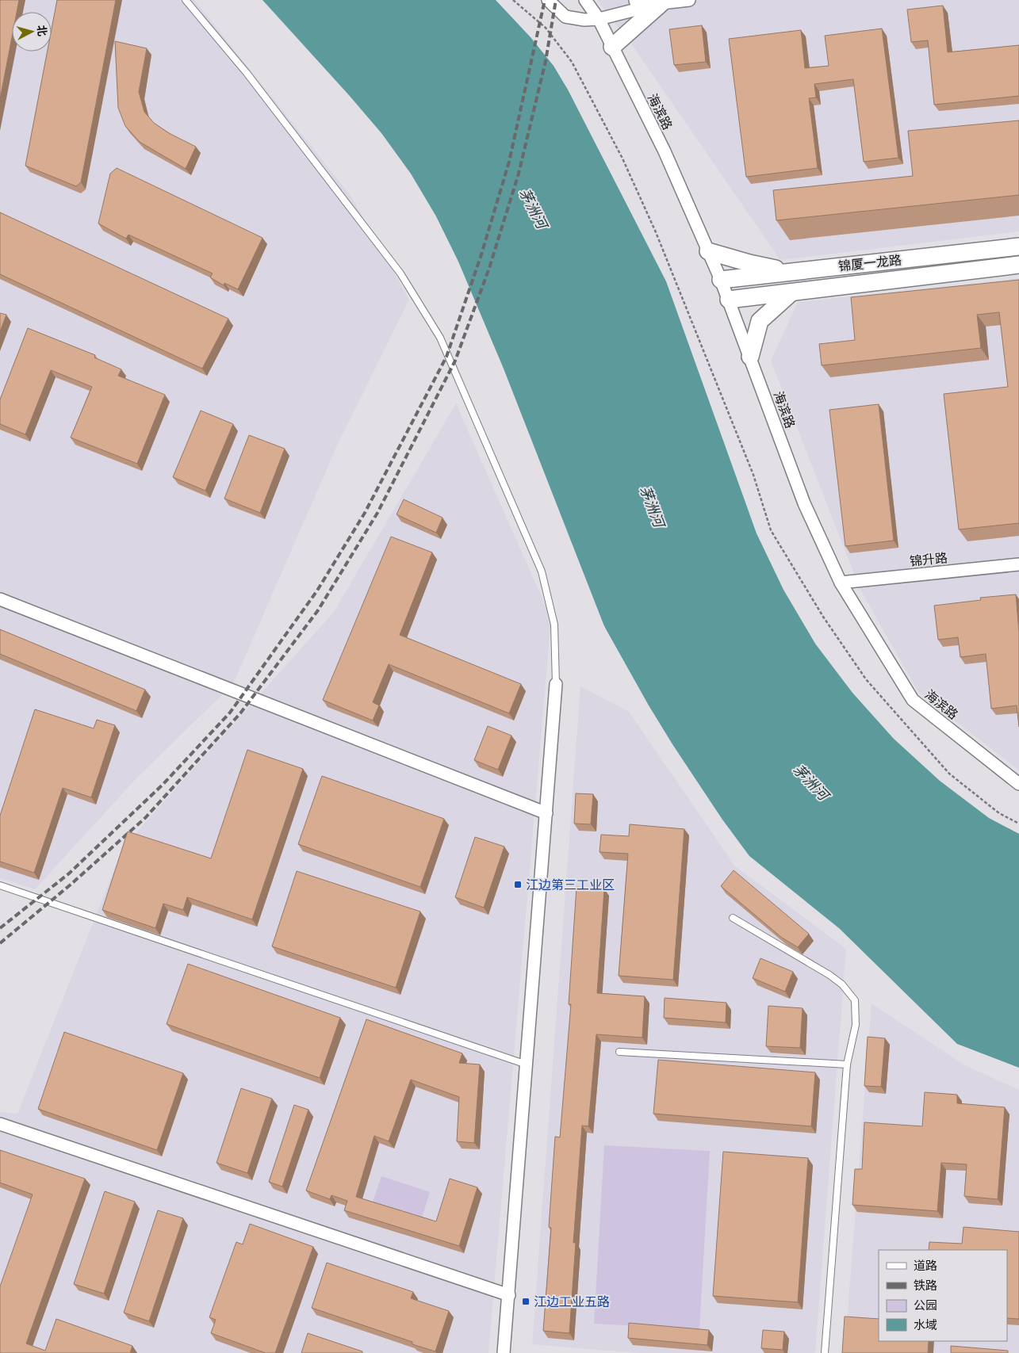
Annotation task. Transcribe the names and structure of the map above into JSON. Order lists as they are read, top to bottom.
{
  "streets": {
    "street": ["海滨路", "锦厦一龙路", "锦升路"]
  },
  "crossings": [
    ["海滨路", "锦厦一龙路"],
    ["海滨路", "锦升路"]
  ],
  "water": ["茅洲河"],
  "places": {
    "transit": ["江边第三工业区", "江边工业五路"]
  },
  "legend": [
    "道路",
    "铁路",
    "公园",
    "水域"
  ],
  "north": "right"
}
